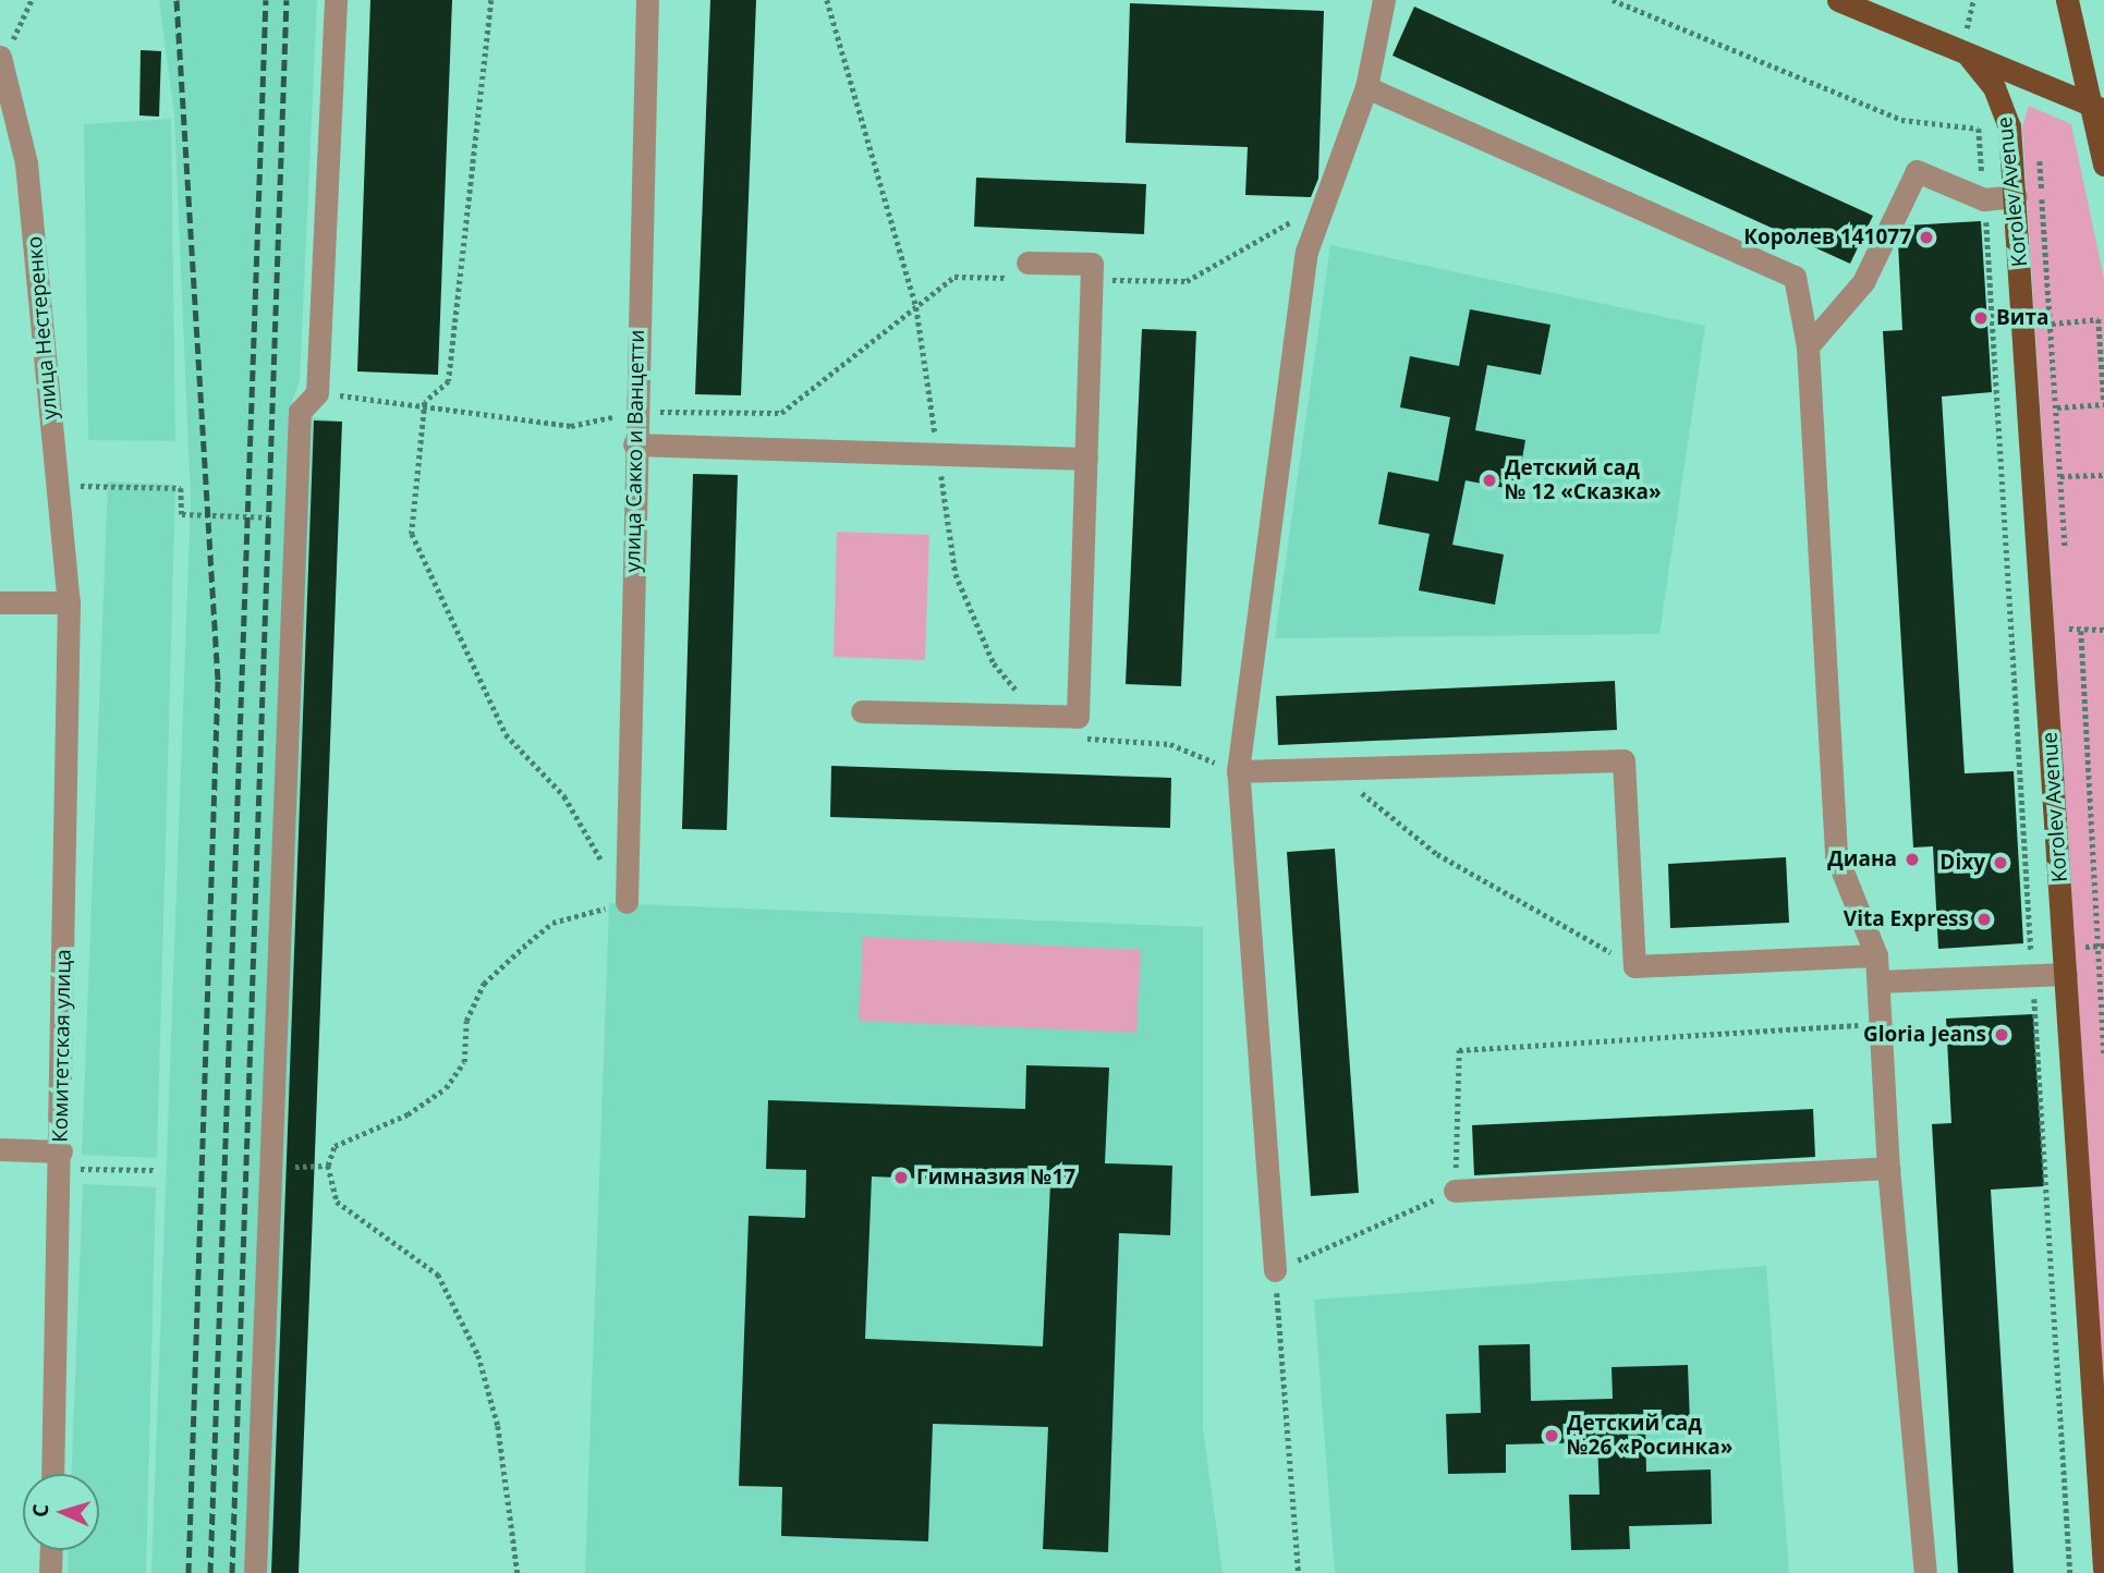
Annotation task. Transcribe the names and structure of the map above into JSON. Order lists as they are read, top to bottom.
{
  "streets": {
    "main road": ["Korolev Avenue"],
    "street": ["улица Нестеренко", "улица Сакко и Ванцетти", "Комитетская улица"]
  },
  "crossings": [
    ["улица Нестеренко", "Комитетская улица"]
  ],
  "places": [
    "Королев 141077",
    "Вита",
    "Детский сад № 12 «Сказка»",
    "Диана",
    "Dixy",
    "Vita Express",
    "Gloria Jeans",
    "Гимназия №17",
    "Детский сад №26 «Росинка»"
  ],
  "north": "left"
}
